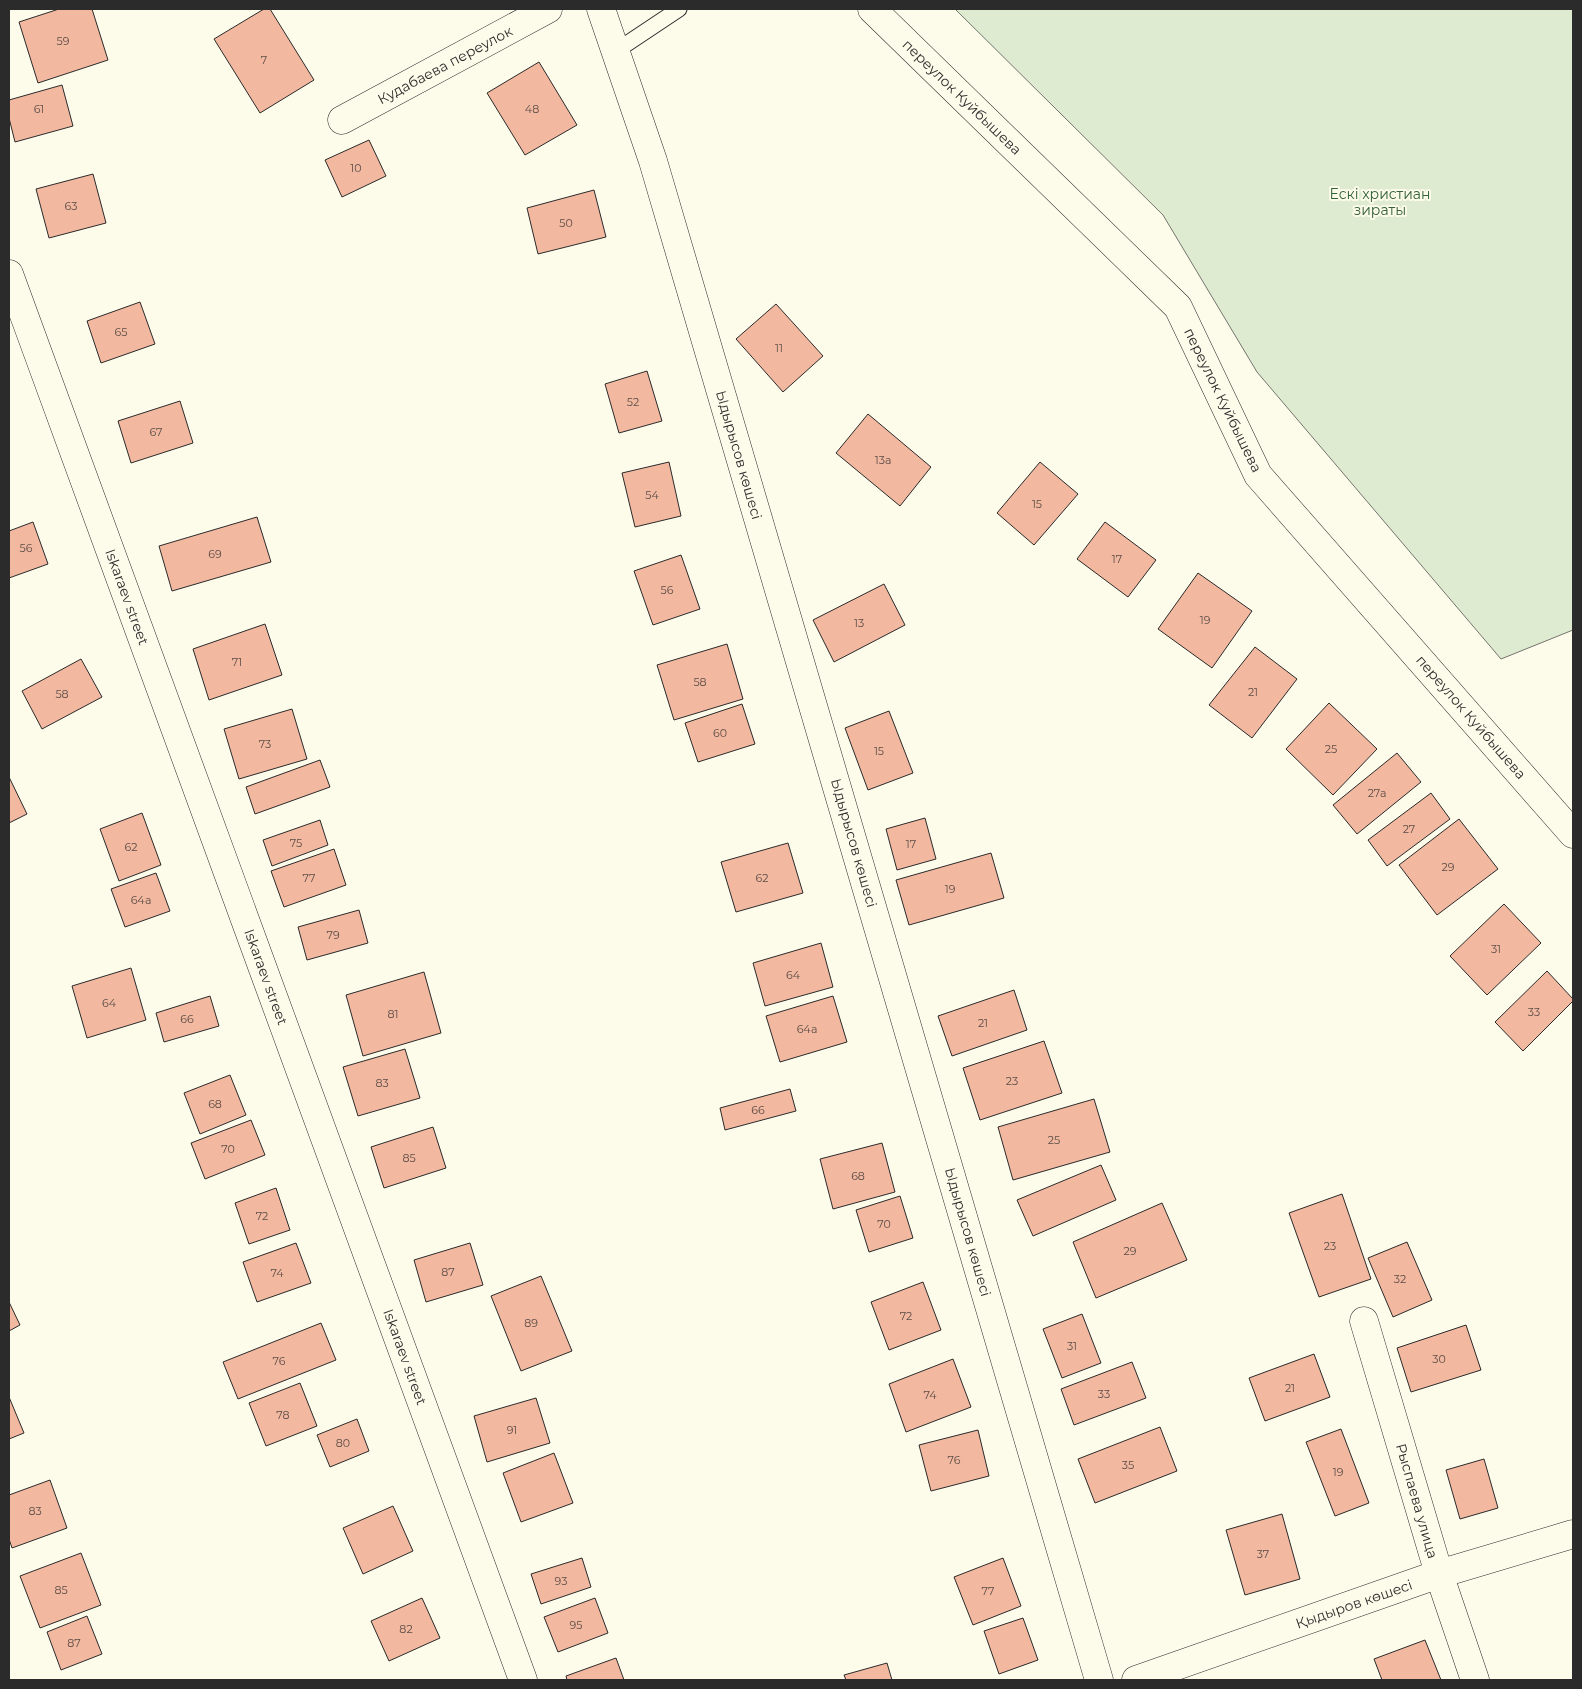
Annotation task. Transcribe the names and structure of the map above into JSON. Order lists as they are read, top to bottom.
{
  "streets": {
    "street": [
      "Кудабаева переулок",
      "переулок Куйбышева",
      "Ыдырысов көшесі",
      "Iskaraev street",
      "Рыспаева улица",
      "Қыдыров көшесі"
    ]
  },
  "crossings": [
    ["Рыспаева улица", "Қыдыров көшесі"]
  ],
  "parks": ["Ескі христиан зираты"],
  "house_numbers": [
    "59",
    "7",
    "61",
    "48",
    "10",
    "63",
    "50",
    "65",
    "11",
    "52",
    "67",
    "13а",
    "54",
    "15",
    "56",
    "69",
    "17",
    "56",
    "19",
    "13",
    "71",
    "58",
    "21",
    "58",
    "60",
    "73",
    "25",
    "15",
    "27а",
    "27",
    "75",
    "17",
    "62",
    "29",
    "77",
    "62",
    "19",
    "64а",
    "79",
    "31",
    "64",
    "64",
    "33",
    "81",
    "66",
    "21",
    "64а",
    "23",
    "83",
    "68",
    "66",
    "25",
    "70",
    "85",
    "68",
    "72",
    "70",
    "23",
    "29",
    "87",
    "74",
    "32",
    "72",
    "89",
    "31",
    "30",
    "76",
    "21",
    "33",
    "74",
    "78",
    "91",
    "80",
    "76",
    "35",
    "19",
    "83",
    "37",
    "93",
    "85",
    "77",
    "95",
    "82",
    "87"
  ]
}
